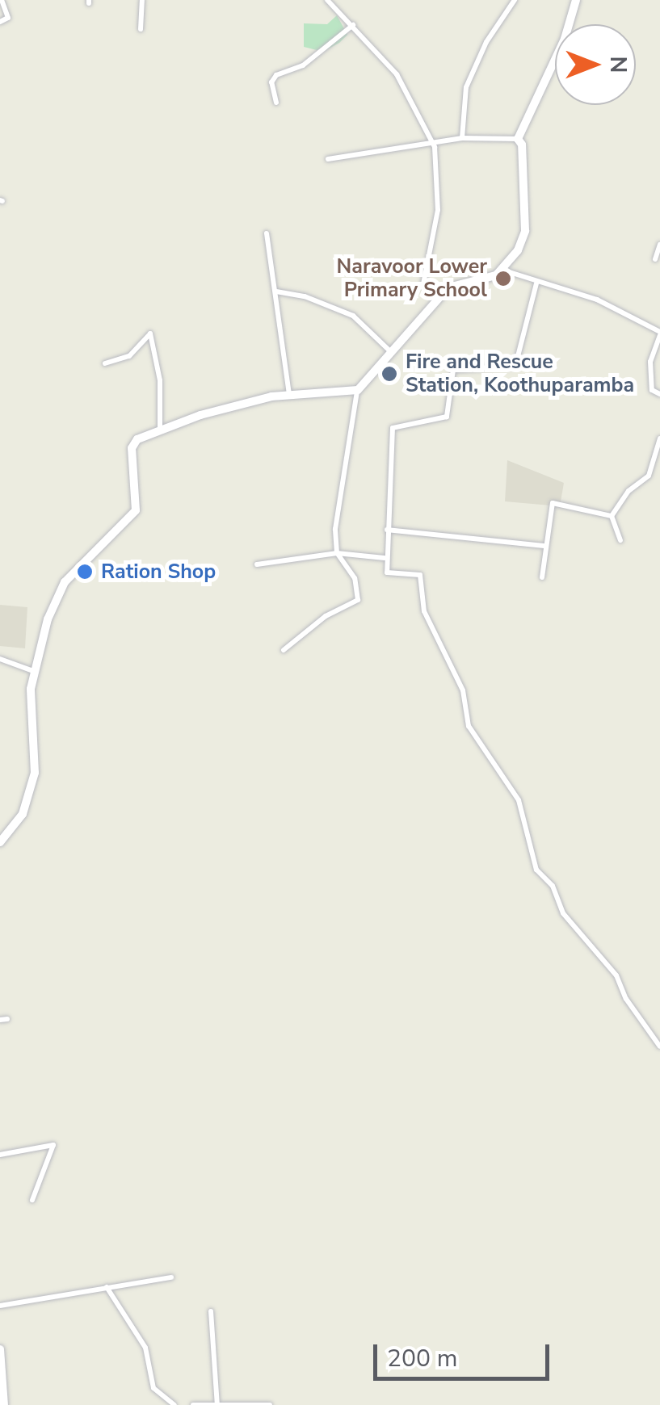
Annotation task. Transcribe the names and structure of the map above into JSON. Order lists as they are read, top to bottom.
{
  "places": ["Naravoor Lower Primary School", "Fire and Rescue Station, Koothuparamba", "Ration Shop"],
  "scale_bar": "200 m",
  "north": "right"
}
